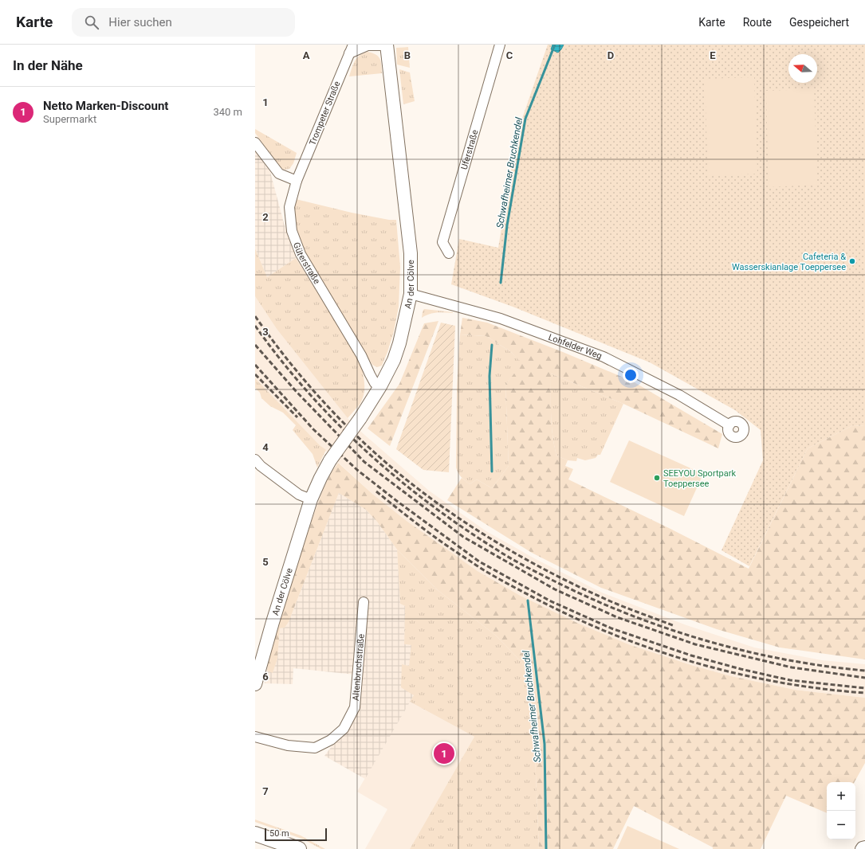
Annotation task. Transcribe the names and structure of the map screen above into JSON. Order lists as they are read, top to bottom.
{
  "streets": {
    "street": [
      "Trompeter Straße",
      "Uferstraße",
      "Güterstraße",
      "An der Cölve",
      "Lohfelder Weg",
      "Altenbruchstraße"
    ]
  },
  "crossings": [
    ["Trompeter Straße", "Güterstraße"],
    ["Trompeter Straße", "An der Cölve"],
    ["Güterstraße", "An der Cölve"],
    ["An der Cölve", "Lohfelder Weg"]
  ],
  "water": ["Schwafheimer Bruchkendel"],
  "places": ["Cafeteria & Wasserskianlage Toeppersee", "SEEYOU Sportpark Toeppersee"],
  "scale_bar": "50 m",
  "north": "left",
  "page": {
    "header": "Karte",
    "search": "Hier suchen",
    "nav": ["Karte", "Route", "Gespeichert"],
    "heading": "In der Nähe",
    "list": [
      {
        "mark": "1",
        "name": "Netto Marken-Discount",
        "note": "Supermarkt",
        "value": "340 m"
      }
    ],
    "pins": "1",
    "map_buttons": ["+", "−"],
    "scale": "50 m"
  },
  "grid": {
    "columns": [
      "A",
      "B",
      "C",
      "D",
      "E"
    ],
    "rows": [
      "1",
      "2",
      "3",
      "4",
      "5",
      "6",
      "7"
    ]
  }
}
